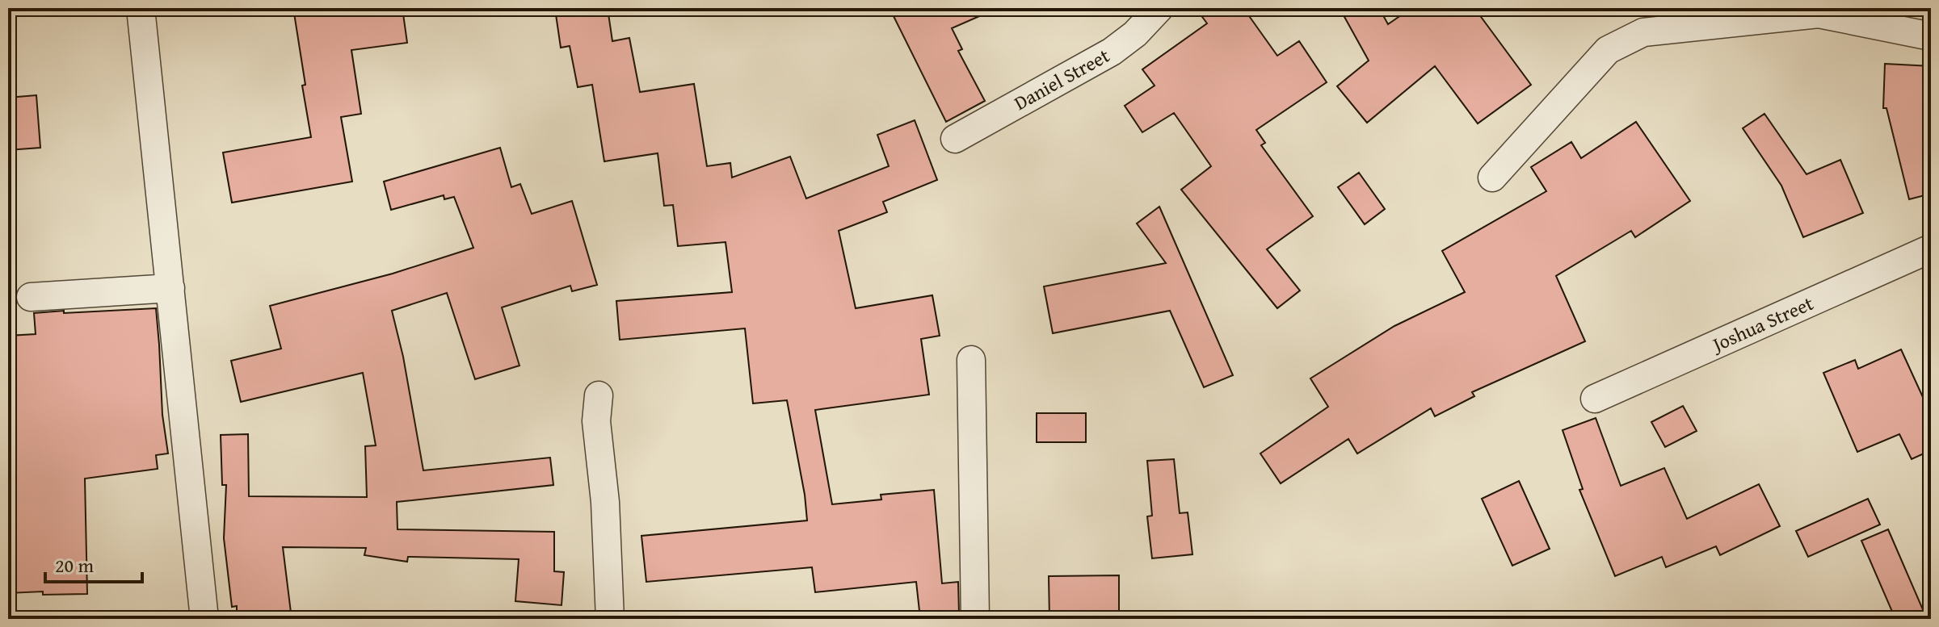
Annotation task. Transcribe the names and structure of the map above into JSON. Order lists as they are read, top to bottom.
{
  "streets": {
    "street": ["Daniel Street", "Joshua Street"]
  },
  "scale_bar": "20 m"
}
